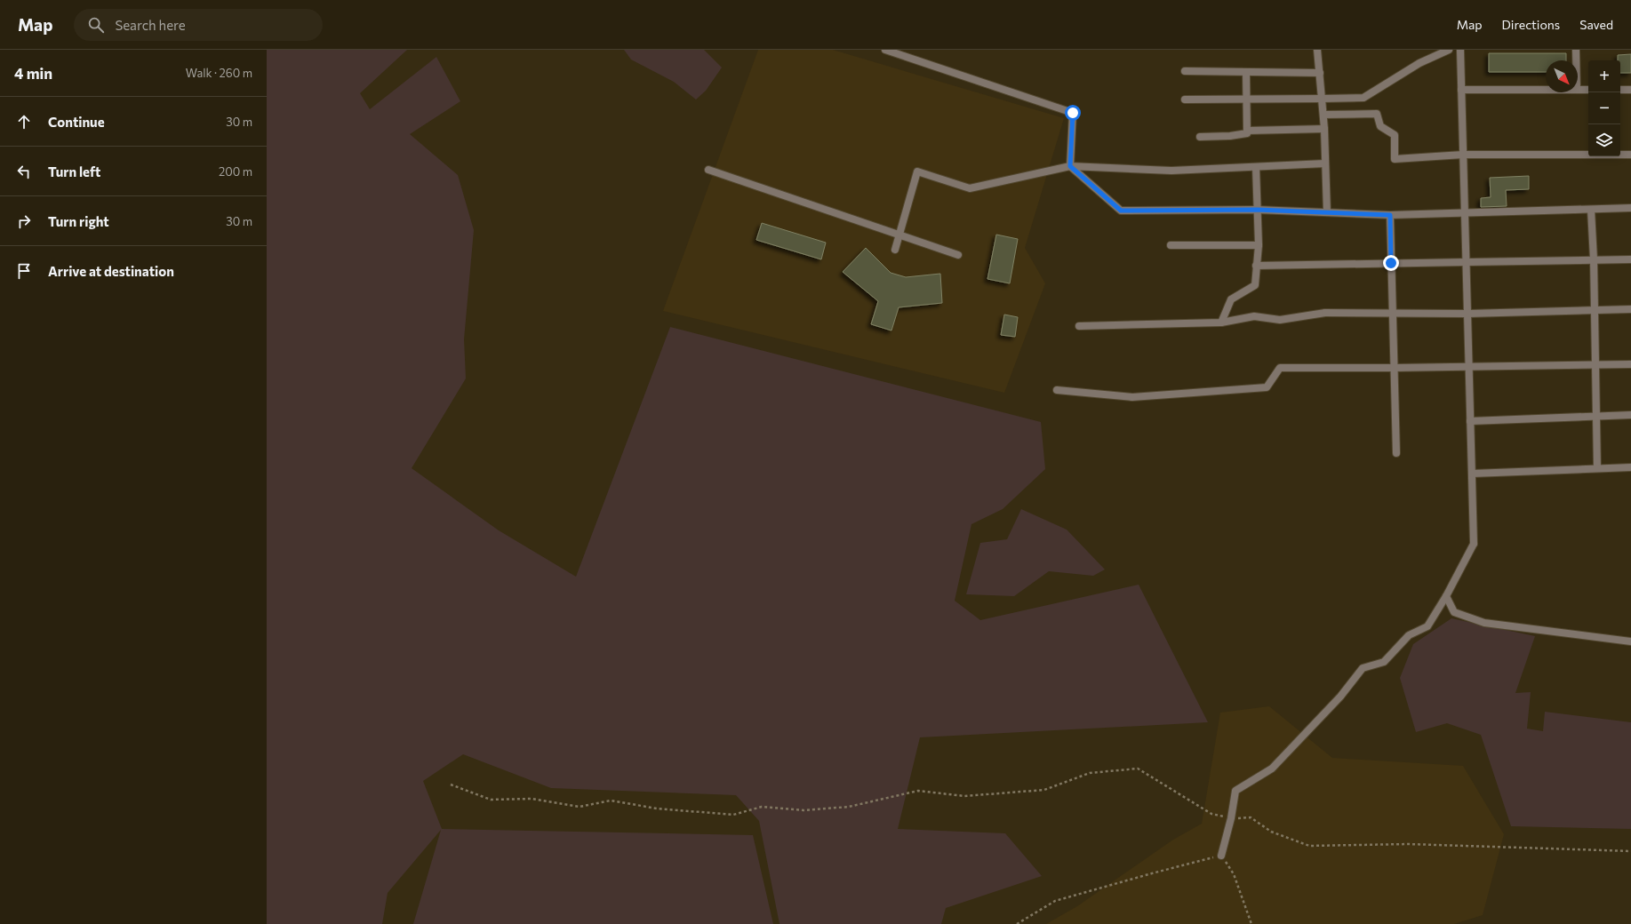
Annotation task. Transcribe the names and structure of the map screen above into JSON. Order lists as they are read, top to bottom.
{
  "north": "bottom right",
  "page": {
    "header": "Map",
    "search": "Search here",
    "nav": ["Map", "Directions", "Saved"],
    "heading": ["4 min", "Walk · 260 m"],
    "map_buttons": ["+", "−"],
    "list": [
      ["Continue", "30 m"],
      ["Turn left", "200 m"],
      ["Turn right", "30 m"],
      "Arrive at destination"
    ]
  }
}
